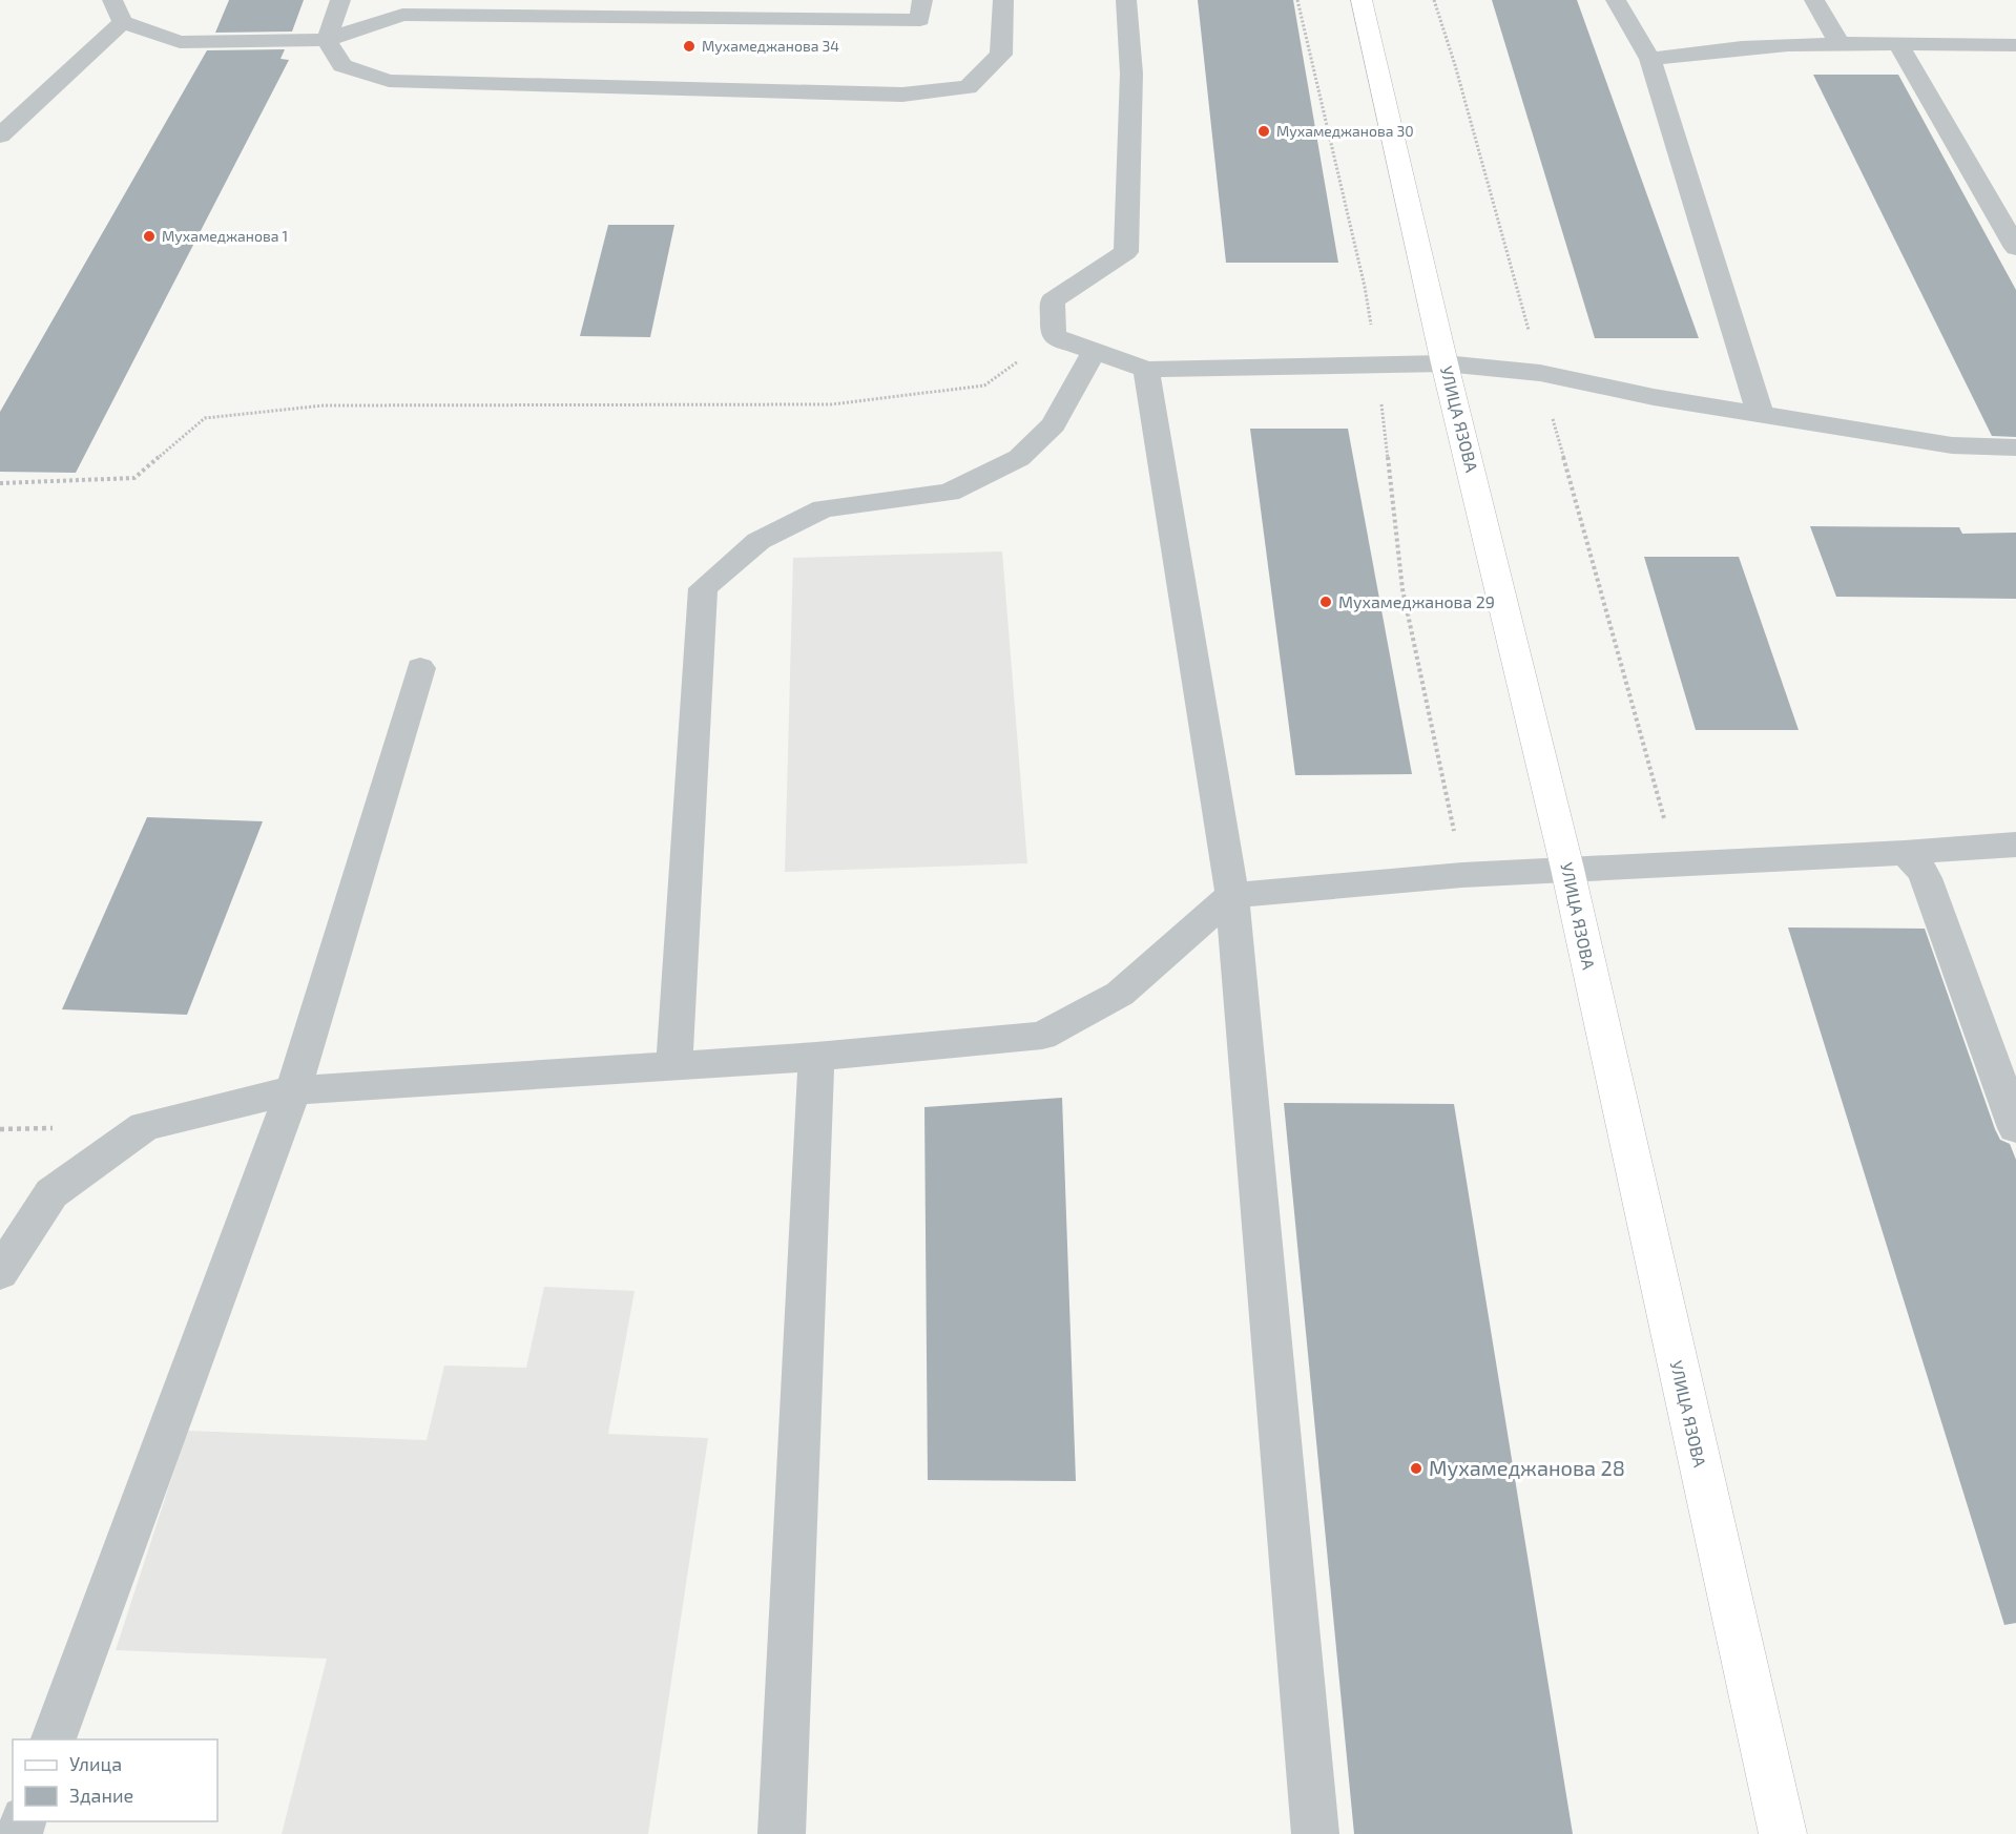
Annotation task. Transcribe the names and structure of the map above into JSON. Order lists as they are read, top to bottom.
{
  "streets": {
    "street": ["УЛИЦА ЯЗОВА"]
  },
  "places": [
    "Мухамеджанова 34",
    "Мухамеджанова 30",
    "Мухамеджанова 1",
    "Мухамеджанова 29",
    "Мухамеджанова 28"
  ],
  "legend": ["Улица", "Здание"]
}
